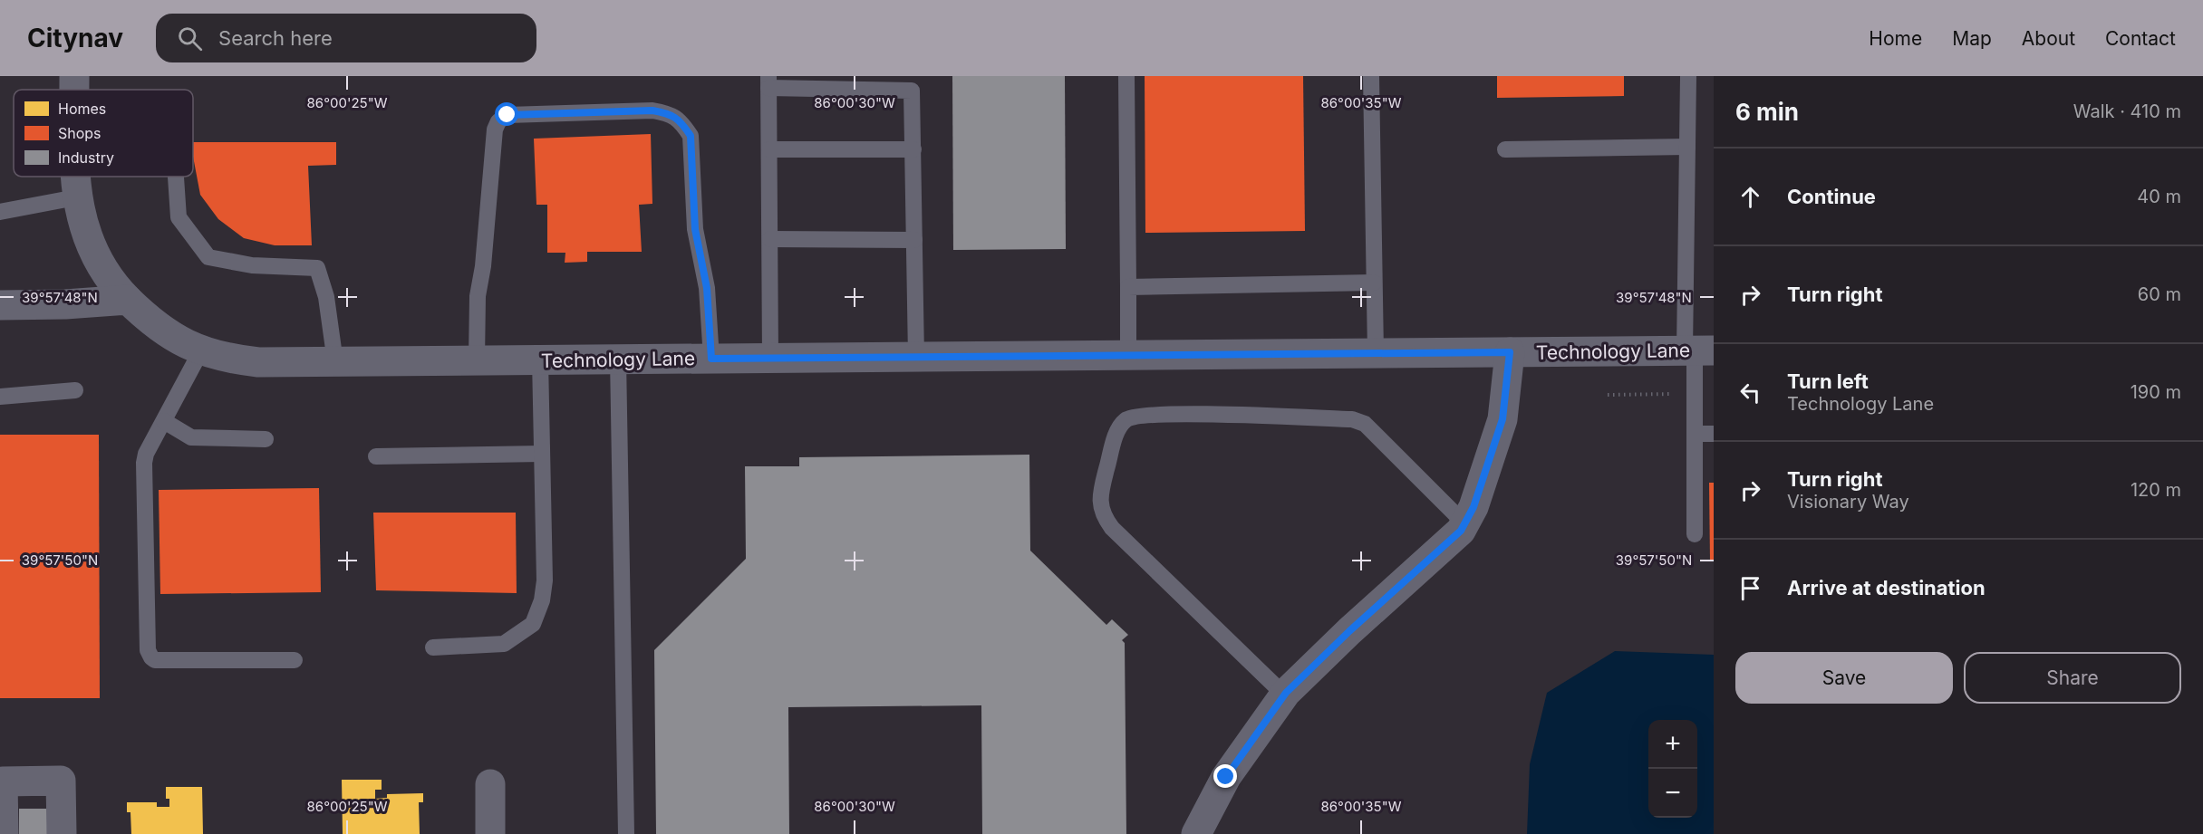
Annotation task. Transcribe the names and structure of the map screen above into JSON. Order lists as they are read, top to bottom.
{
  "streets": {
    "street": ["Technology Lane"]
  },
  "legend": ["Homes", "Shops", "Industry"],
  "page": {
    "header": "Citynav",
    "search": "Search here",
    "nav": [
      "Home",
      "Map",
      "About",
      "Contact"
    ],
    "heading": ["6 min", "Walk · 410 m"],
    "list": [
      ["Continue", "40 m"],
      ["Turn right", "60 m"],
      ["Turn left", "Technology Lane", "190 m"],
      ["Turn right", "Visionary Way", "120 m"],
      "Arrive at destination"
    ],
    "buttons": ["Save", "Share"],
    "map_buttons": ["+", "−"]
  },
  "coordinates": [
    "86°00'25\"W",
    "86°00'30\"W",
    "86°00'35\"W",
    "39°57'48\"N",
    "39°57'50\"N"
  ]
}
